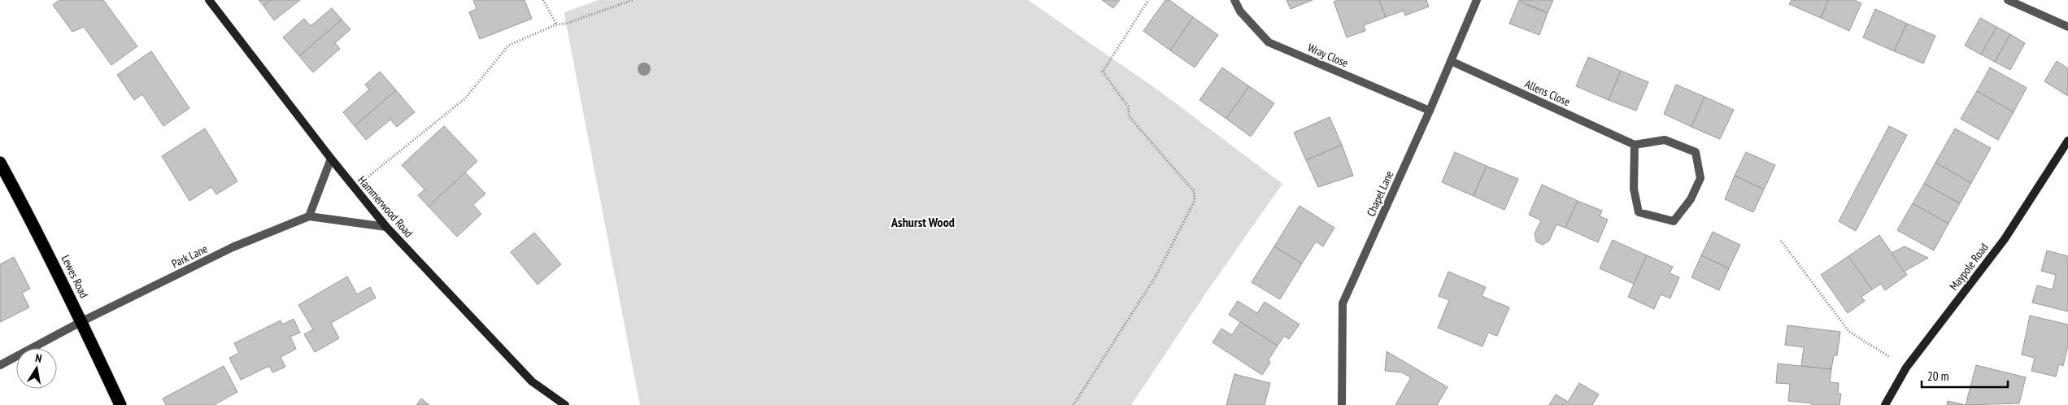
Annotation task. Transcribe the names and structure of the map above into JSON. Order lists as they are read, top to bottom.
{
  "streets": {
    "highway": ["Lewes Road"],
    "street": [
      "Wray Close",
      "Allens Close",
      "Chapel Lane",
      "Hammerwood Road",
      "Park Lane",
      "Maypole Road"
    ]
  },
  "crossings": [
    ["Wray Close", "Chapel Lane"],
    ["Allens Close", "Chapel Lane"],
    ["Park Lane", "Lewes Road"]
  ],
  "districts": ["Ashurst Wood"],
  "scale_bar": "20 m",
  "north": "top"
}
